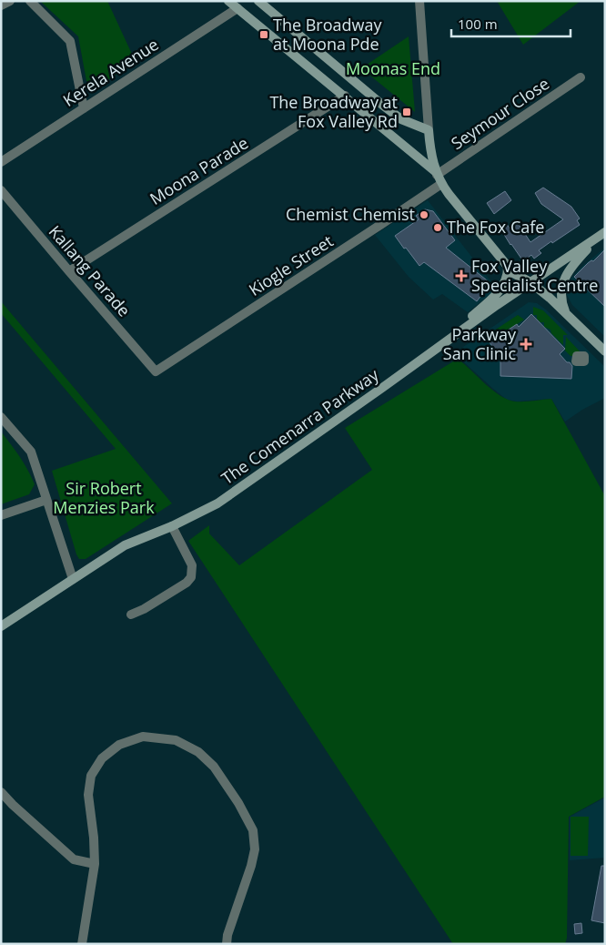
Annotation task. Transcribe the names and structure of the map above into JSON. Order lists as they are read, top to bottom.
{
  "streets": {
    "main road": ["The Comenarra Parkway"],
    "street": [
      "Kerela Avenue",
      "Seymour Close",
      "Moona Parade",
      "Kiogle Street",
      "Kallang Parade"
    ]
  },
  "crossings": [
    ["Seymour Close", "Kiogle Street"],
    ["Moona Parade", "Kallang Parade"],
    ["Kiogle Street", "Kallang Parade"]
  ],
  "parks": ["Moonas End", "Sir Robert Menzies Park"],
  "places": {
    "transit": ["The Broadway at Moona Pde", "The Broadway at Fox Valley Rd"],
    "other": ["Chemist Chemist", "The Fox Cafe"],
    "health": ["Fox Valley Specialist Centre", "Parkway San Clinic"]
  },
  "scale_bar": "100 m"
}
